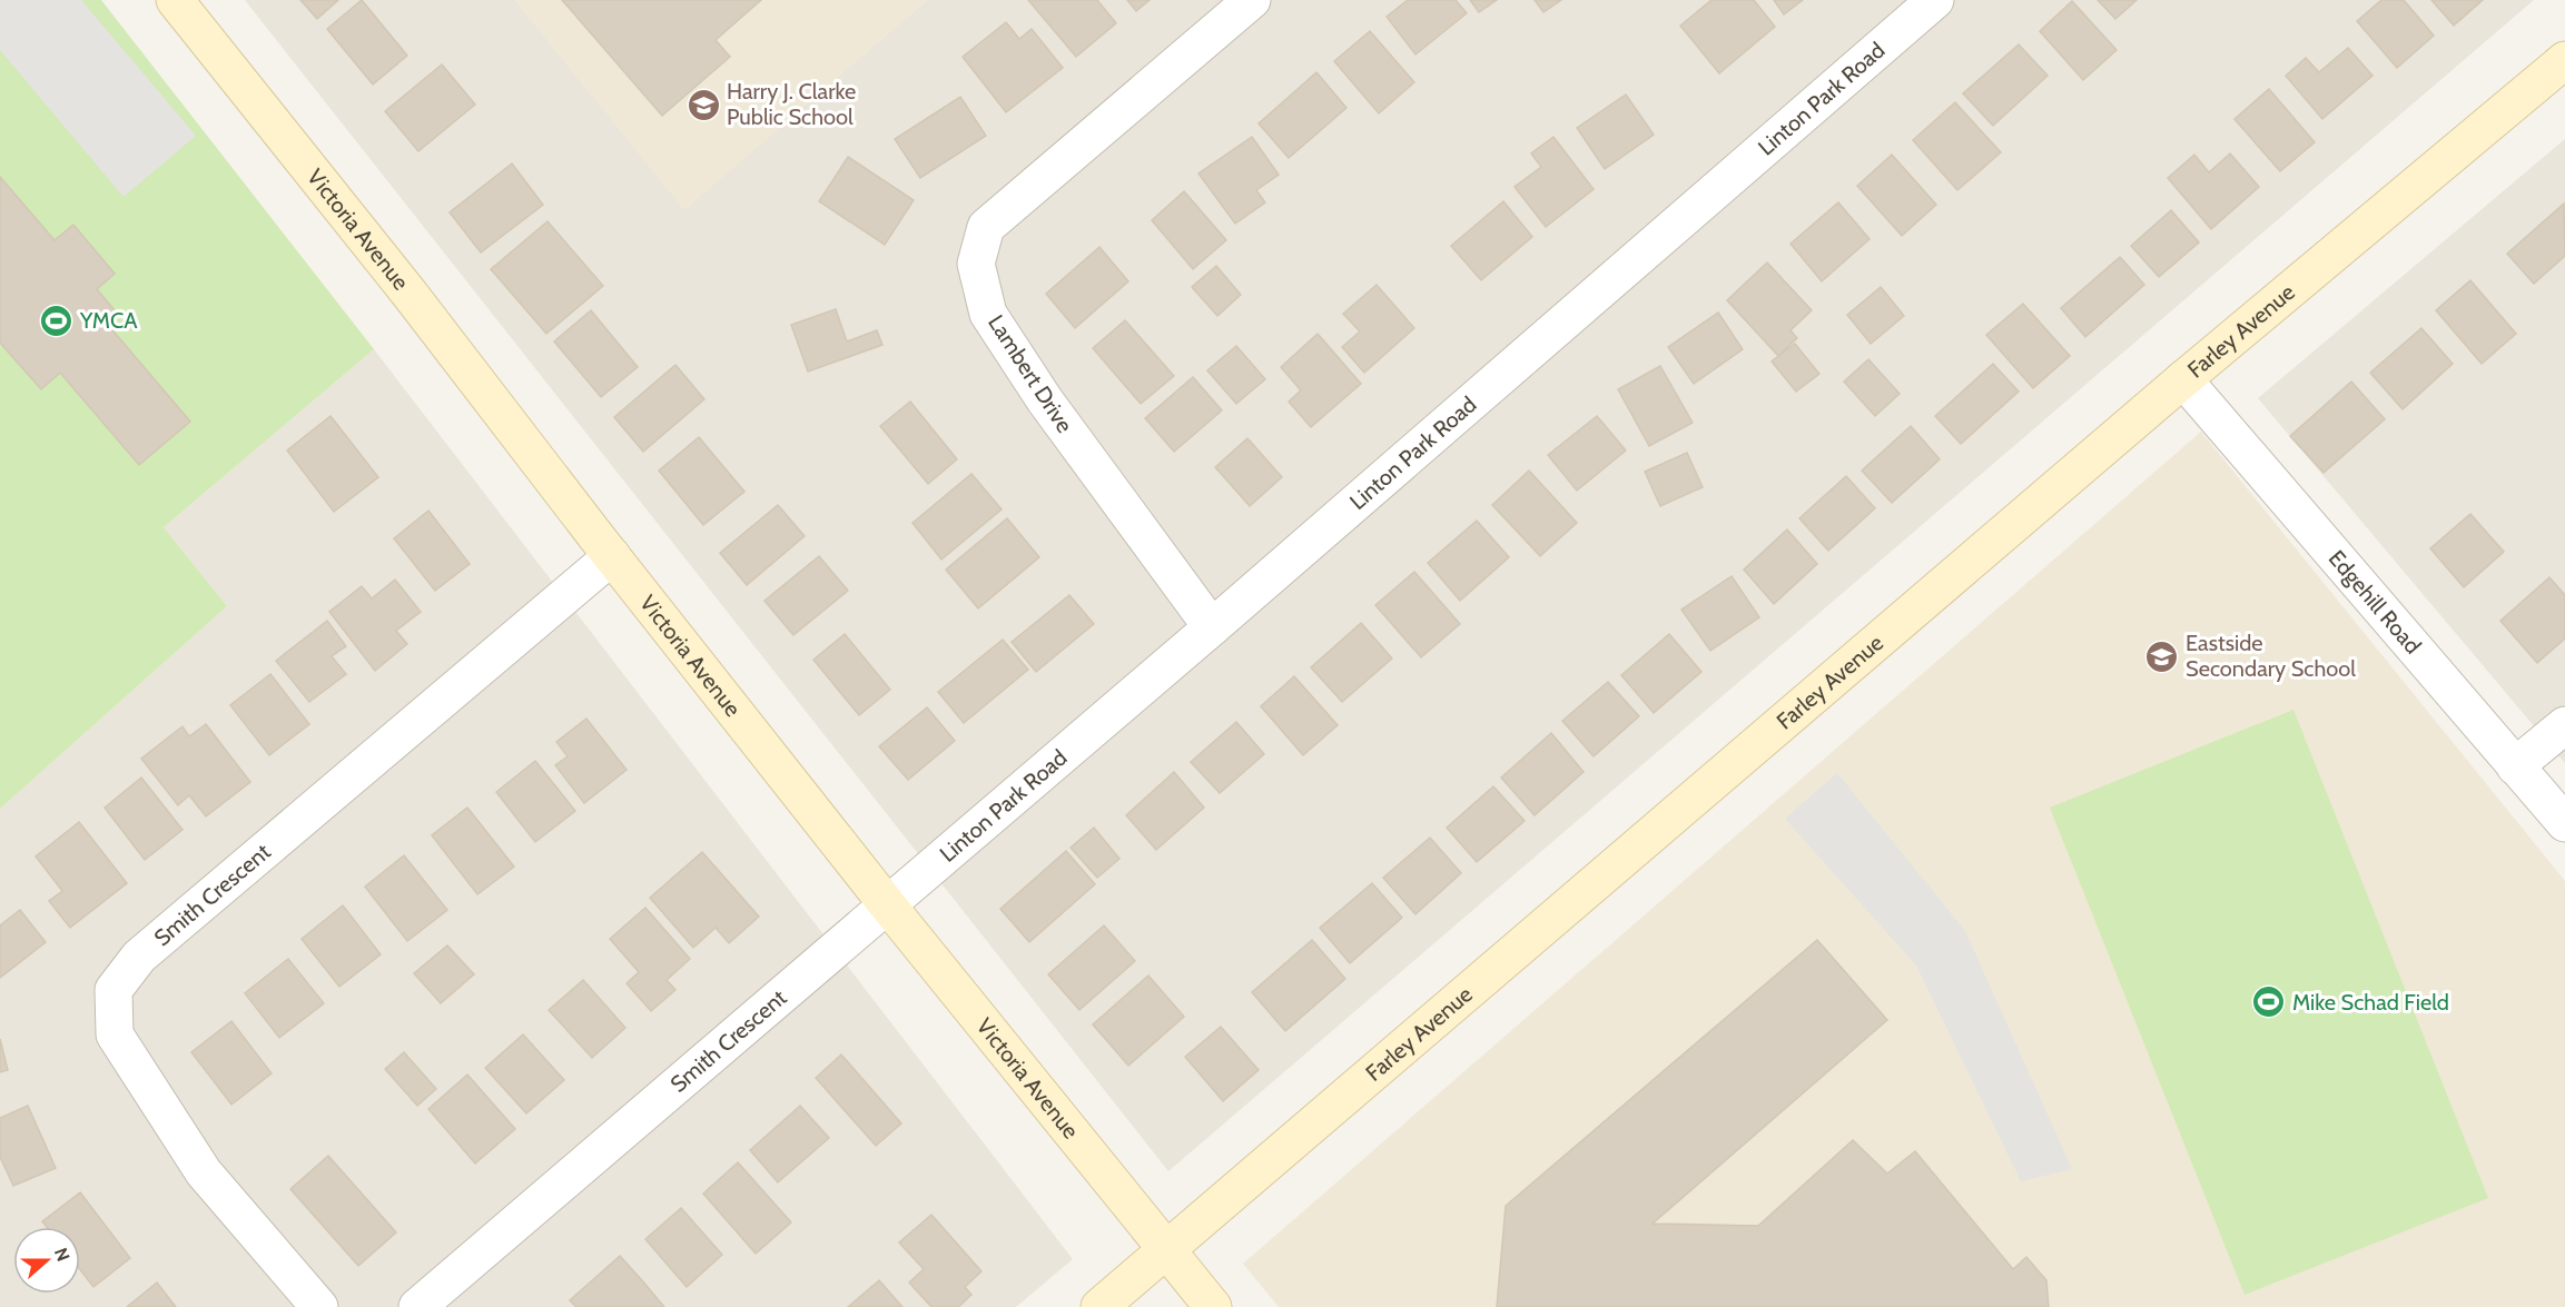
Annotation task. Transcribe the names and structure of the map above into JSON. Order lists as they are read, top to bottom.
{
  "streets": {
    "street": [
      "Linton Park Road",
      "Victoria Avenue",
      "Farley Avenue",
      "Lambert Drive",
      "Edgehill Road",
      "Smith Crescent"
    ]
  },
  "crossings": [
    ["Linton Park Road", "Victoria Avenue"],
    ["Linton Park Road", "Lambert Drive"],
    ["Linton Park Road", "Smith Crescent"],
    ["Victoria Avenue", "Farley Avenue"],
    ["Victoria Avenue", "Smith Crescent"],
    ["Farley Avenue", "Edgehill Road"]
  ],
  "places": {
    "school or university": ["Harry J. Clarke Public School", "Eastside Secondary School"],
    "sports": ["YMCA", "Mike Schad Field"]
  },
  "north": "right"
}
